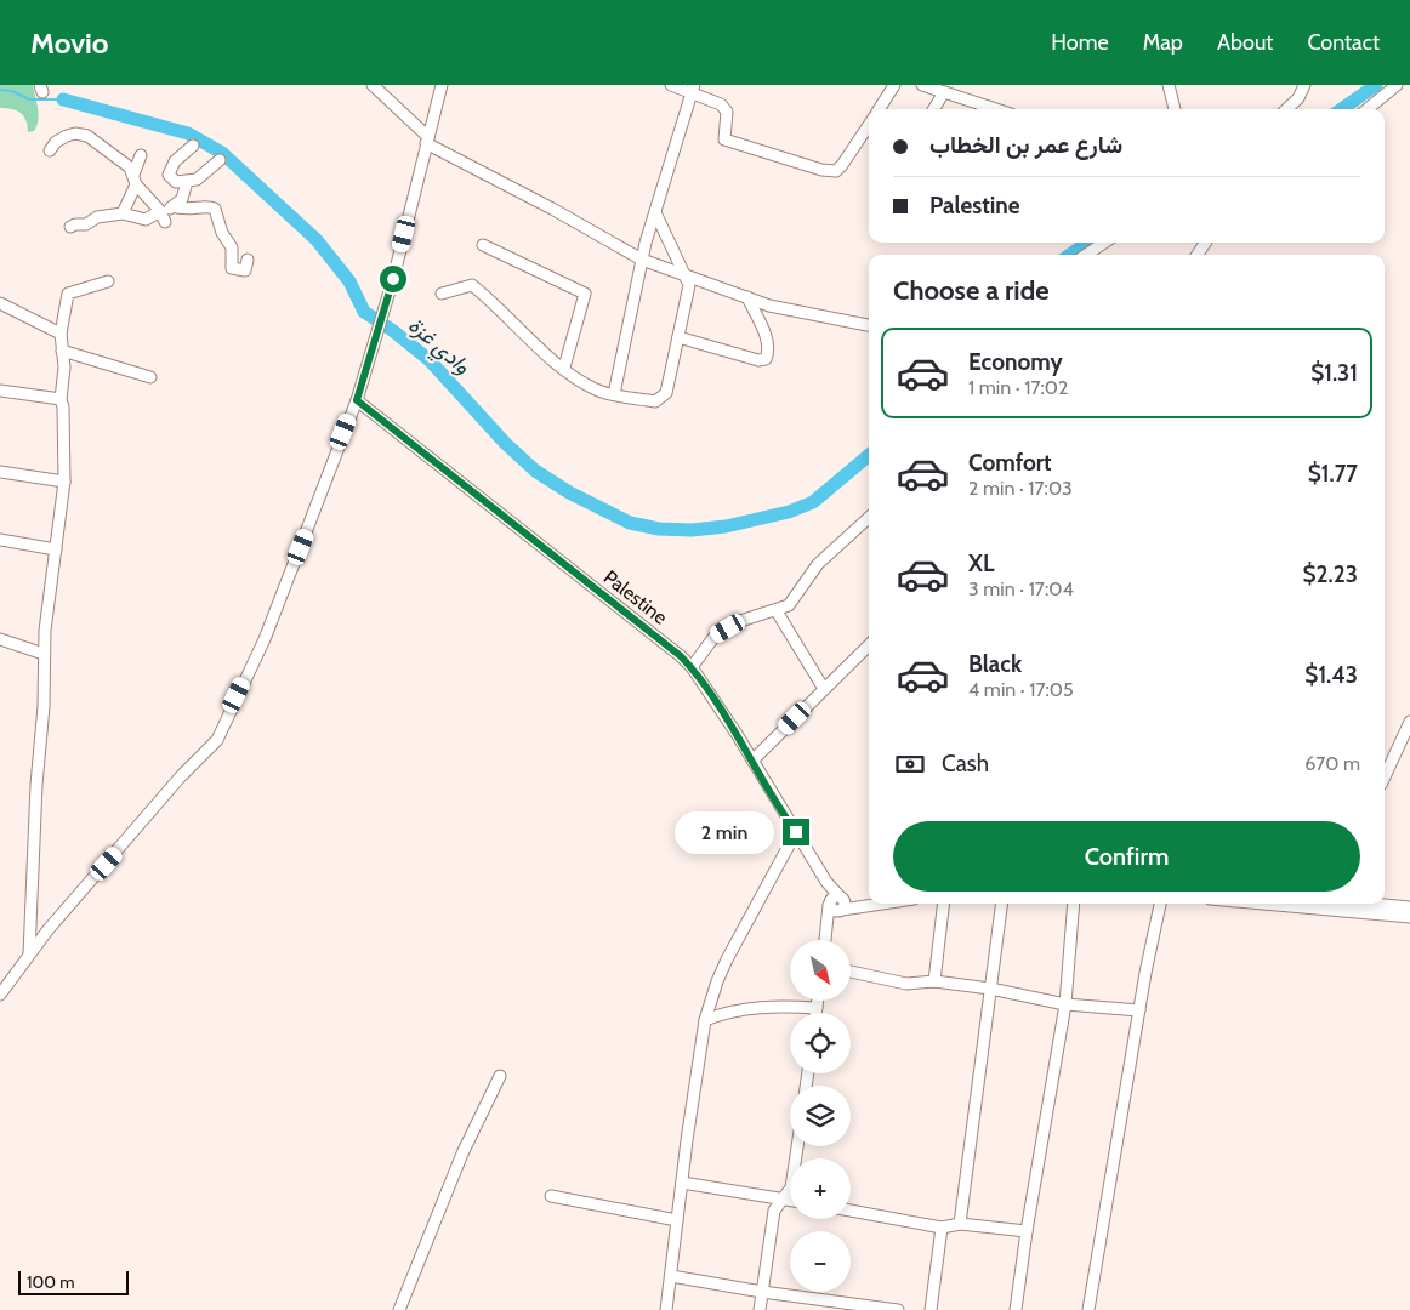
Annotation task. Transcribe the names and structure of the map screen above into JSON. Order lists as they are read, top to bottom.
{
  "streets": {
    "street": ["Palestine"]
  },
  "water": ["وادي غزة"],
  "scale_bar": "100 m",
  "north": "bottom right",
  "page": {
    "header": "Movio",
    "nav": [
      "Home",
      "Map",
      "About",
      "Contact"
    ],
    "banner": ["شارع عمر بن الخطاب", "Palestine"],
    "heading": "Choose a ride",
    "list": [
      {
        "name": "Economy",
        "note": "1 min · 17:02",
        "value": "$1.31"
      },
      {
        "name": "Comfort",
        "note": "2 min · 17:03",
        "value": "$1.77"
      },
      {
        "name": "XL",
        "note": "3 min · 17:04",
        "value": "$2.23"
      },
      {
        "name": "Black",
        "note": "4 min · 17:05",
        "value": "$1.43"
      }
    ],
    "pay": ["Cash", "670 m"],
    "buttons": "Confirm",
    "bubble": "2 min",
    "map_buttons": ["+", "−"],
    "scale": "100 m"
  }
}
